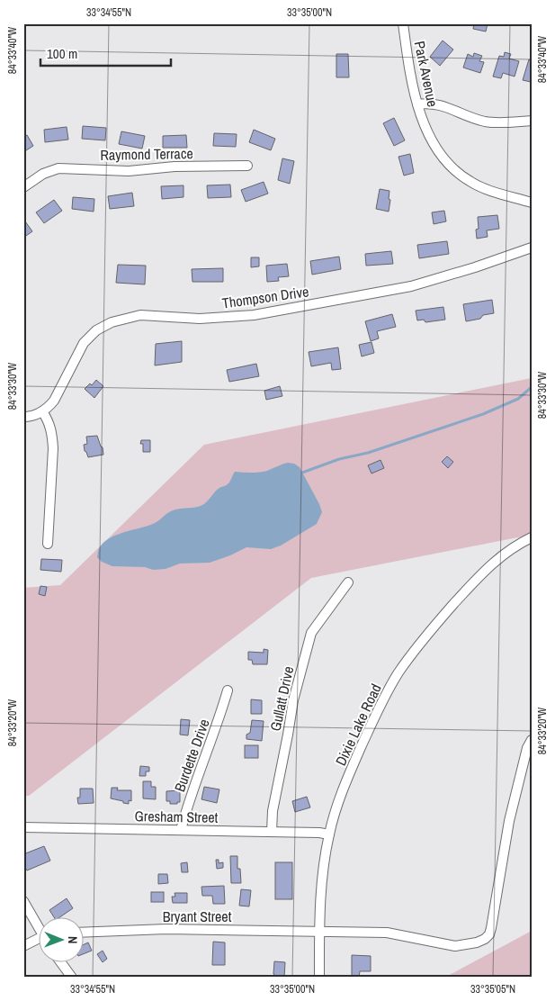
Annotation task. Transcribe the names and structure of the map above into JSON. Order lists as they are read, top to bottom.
{
  "streets": {
    "street": [
      "Park Avenue",
      "Raymond Terrace",
      "Thompson Drive",
      "Gullatt Drive",
      "Dixie Lake Road",
      "Burdette Drive",
      "Gresham Street",
      "Bryant Street"
    ]
  },
  "crossings": [
    ["Gullatt Drive", "Gresham Street"],
    ["Dixie Lake Road", "Gresham Street"],
    ["Dixie Lake Road", "Bryant Street"],
    ["Burdette Drive", "Gresham Street"]
  ],
  "scale_bar": "100 m",
  "north": "right",
  "coordinates": [
    "33°34'55\"N",
    "33°35'00\"N",
    "84°33'40\"W",
    "84°33'30\"W",
    "84°33'20\"W",
    "33°35'05\"N"
  ]
}
